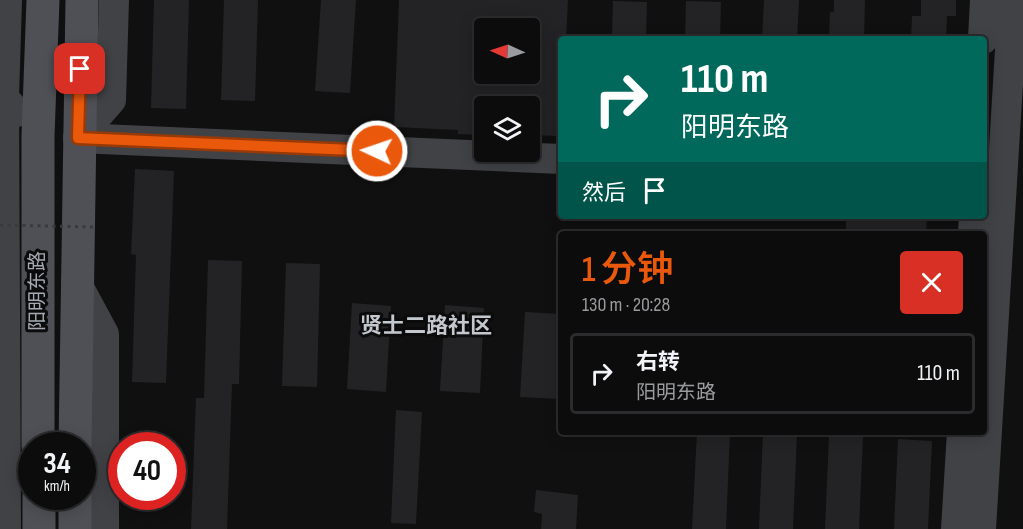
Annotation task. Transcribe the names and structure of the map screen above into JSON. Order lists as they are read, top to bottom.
{
  "streets": {
    "main road": ["阳明东路"]
  },
  "districts": ["贤士二路社区"],
  "north": "left",
  "page": {
    "turn": ["110 m", "阳明东路"],
    "then": "然后",
    "heading": ["1 分钟", "130 m · 20:28"],
    "list": [
      {
        "name": "右转",
        "note": "阳明东路",
        "value": "110 m"
      }
    ],
    "speed": "34 km/h",
    "limit": "40"
  }
}
